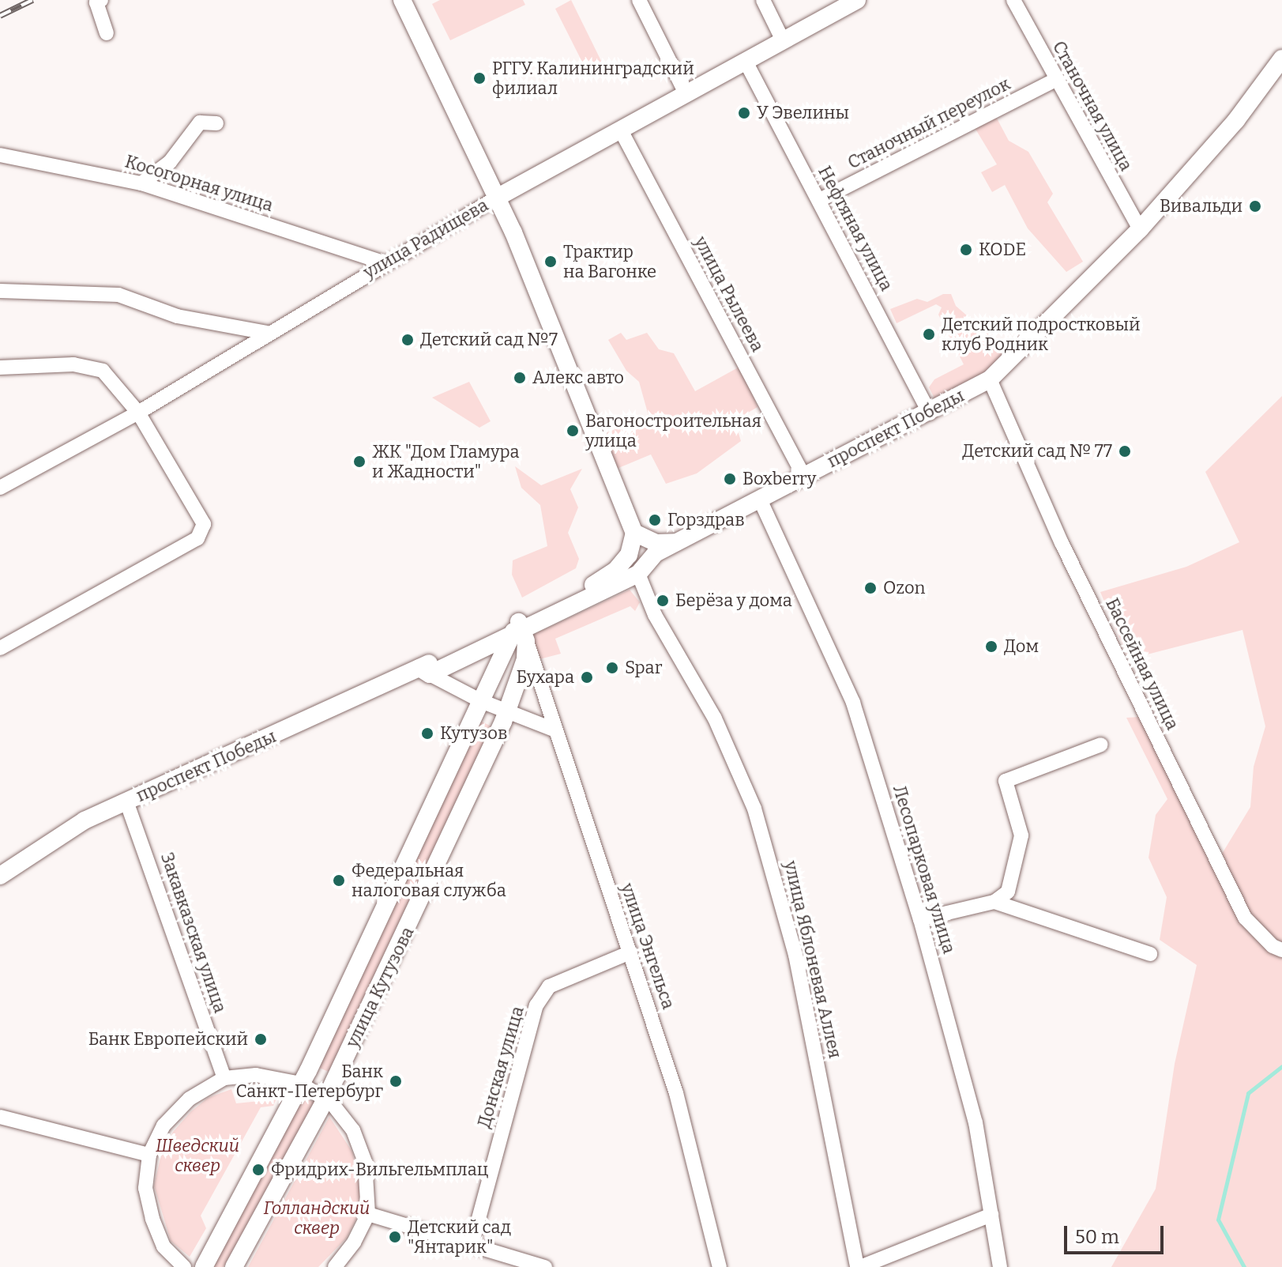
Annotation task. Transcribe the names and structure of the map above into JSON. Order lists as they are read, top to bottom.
{
  "streets": {
    "main road": ["улица Радищева", "проспект Победы", "улица Кутузова"],
    "street": [
      "Станочная улица",
      "Станочный переулок",
      "Косогорная улица",
      "Нефтяная улица",
      "улица Рылеева",
      "Бассейная улица",
      "Лесопарковая улица",
      "Закавказская улица",
      "улица Энгельса",
      "улица Яблоневая Аллея",
      "Донская улица"
    ]
  },
  "crossings": [
    ["Станочная улица", "Станочный переулок"],
    ["Станочная улица", "проспект Победы"],
    ["Станочный переулок", "Нефтяная улица"],
    ["Косогорная улица", "улица Радищева"],
    ["Нефтяная улица", "улица Радищева"],
    ["Нефтяная улица", "проспект Победы"],
    ["улица Радищева", "улица Рылеева"],
    ["улица Рылеева", "проспект Победы"],
    ["проспект Победы", "Бассейная улица"],
    ["проспект Победы", "Лесопарковая улица"],
    ["проспект Победы", "Закавказская улица"],
    ["проспект Победы", "улица Энгельса"],
    ["проспект Победы", "улица Яблоневая Аллея"],
    ["проспект Победы", "улица Кутузова"],
    ["улица Энгельса", "улица Кутузова"],
    ["улица Энгельса", "Донская улица"]
  ],
  "parks": ["Шведский сквер", "Голландский сквер"],
  "places": [
    "РГГУ. Калининградский филиал",
    "У Эвелины",
    "Вивальди",
    "KODE",
    "Трактир на Вагонке",
    "Детский подростковый клуб Родник",
    "Детский сад №7",
    "Алекс авто",
    "Вагоностроительная улица",
    "Детский сад № 77",
    "ЖК \"Дом Гламура и Жадности\"",
    "Boxberry",
    "Горздрав",
    "Ozon",
    "Берёза у дома",
    "Дом",
    "Spar",
    "Бухара",
    "Кутузов",
    "Федеральная налоговая служба",
    "Банк Европейский",
    "Банк Санкт-Петербург",
    "Фридрих-Вильгельмплац",
    "Детский сад \"Янтарик\""
  ],
  "scale_bar": "50 m"
}
